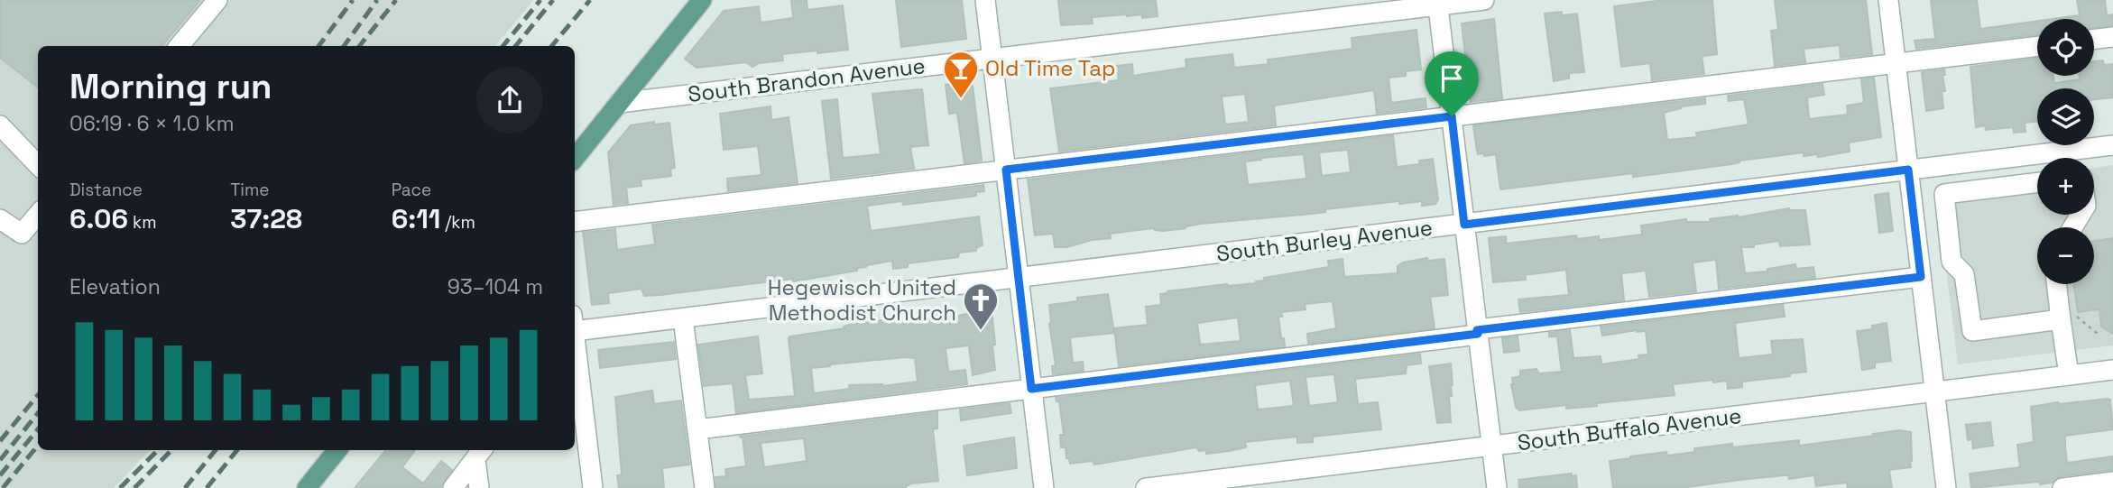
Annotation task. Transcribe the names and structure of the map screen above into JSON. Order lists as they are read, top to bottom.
{
  "streets": {
    "street": ["South Brandon Avenue", "South Burley Avenue", "South Buffalo Avenue"]
  },
  "places": {
    "bar": ["Old Time Tap"],
    "church": ["Hegewisch United Methodist Church"]
  },
  "page": {
    "map_buttons": ["+", "−"],
    "heading": ["Morning run", "06:19 · 6 × 1.0 km"],
    "stats": [
      ["Distance", "6.06 km"],
      ["Time", "37:28"],
      ["Pace", "6:11 /km"]
    ],
    "chart": ["Elevation", "93–104 m"]
  }
}
